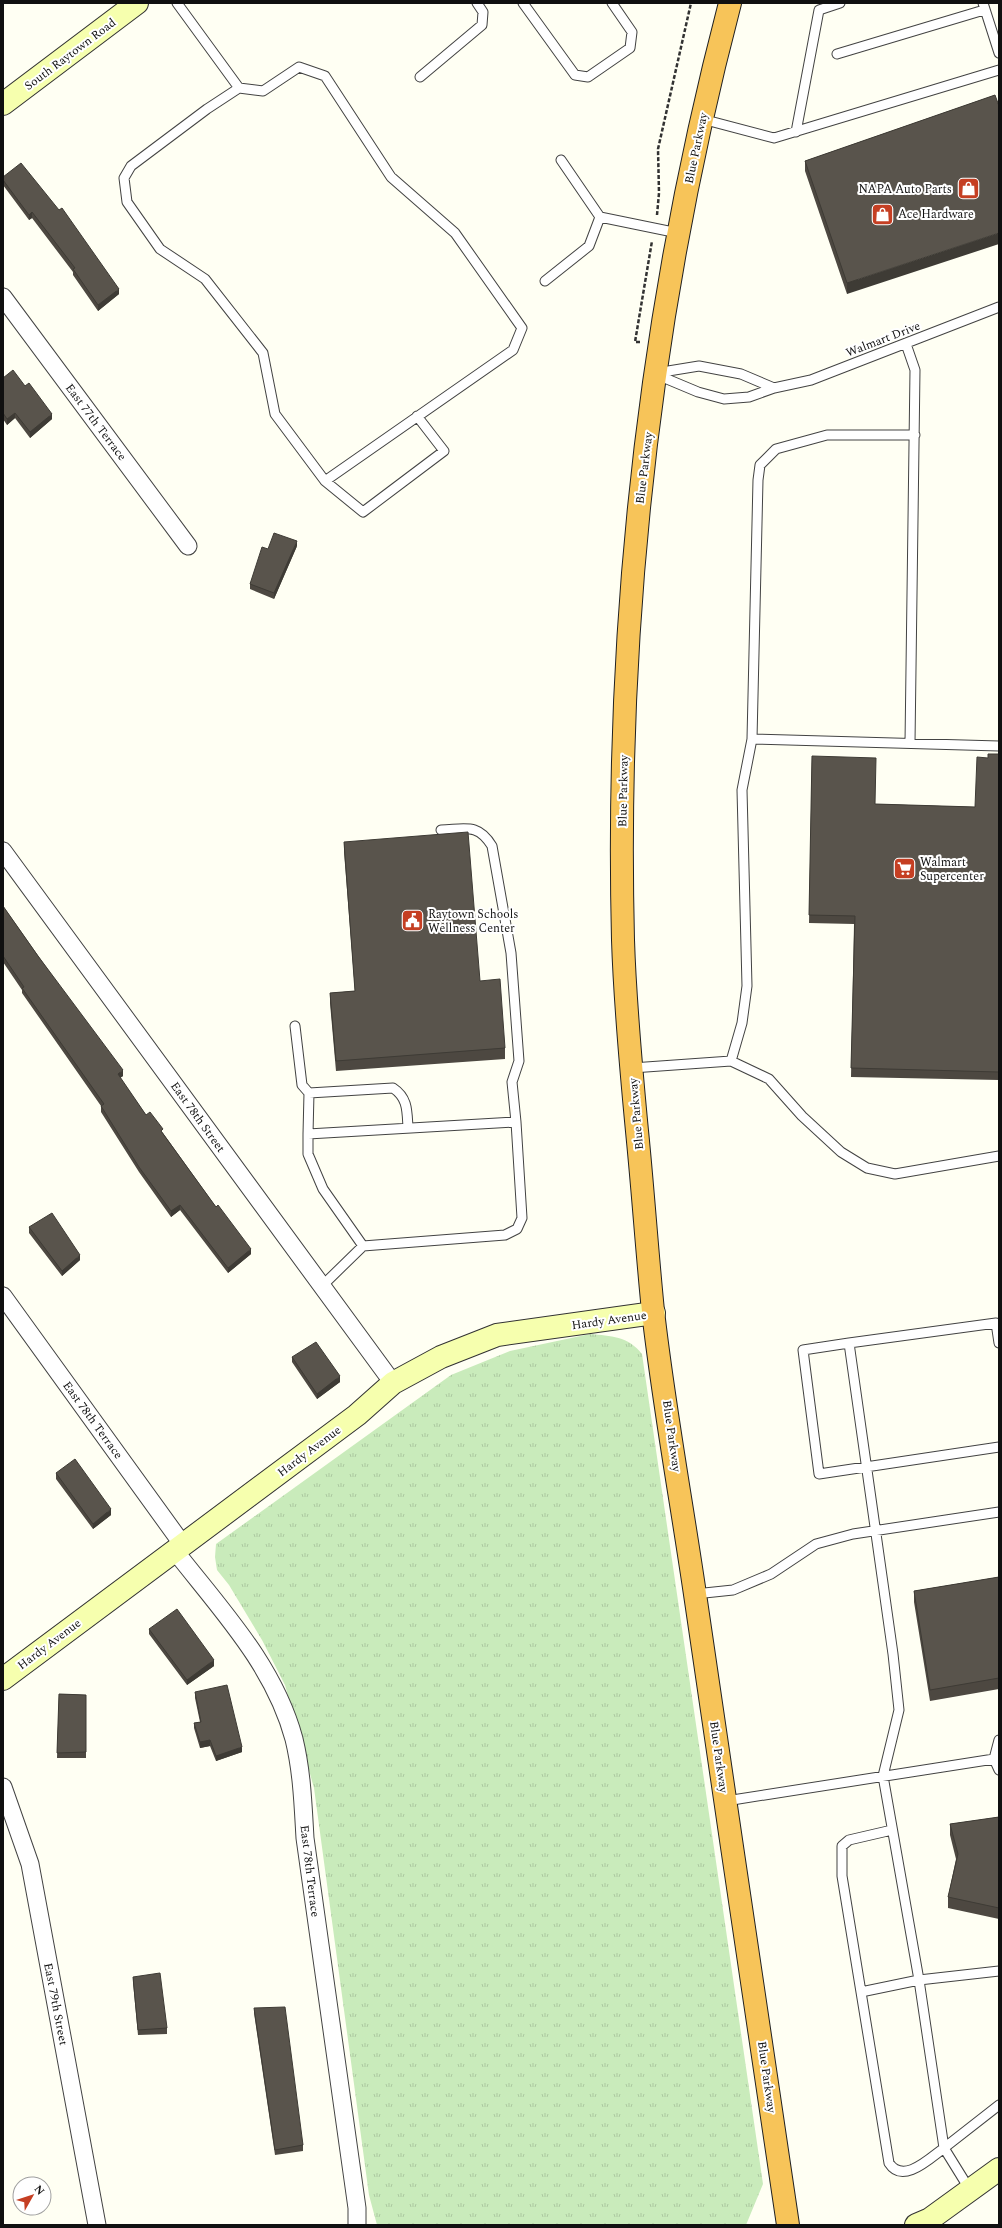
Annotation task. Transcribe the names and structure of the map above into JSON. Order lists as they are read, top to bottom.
{
  "streets": {
    "highway": ["Blue Parkway"],
    "street": [
      "South Raytown Road",
      "East 77th Terrace",
      "East 78th Street",
      "Hardy Avenue",
      "East 78th Terrace",
      "East 79th Street"
    ],
    "lane": ["Walmart Drive"]
  },
  "crossings": [
    ["Blue Parkway", "Walmart Drive"],
    ["Blue Parkway", "Hardy Avenue"],
    ["East 78th Street", "Hardy Avenue"],
    ["Hardy Avenue", "East 78th Terrace"]
  ],
  "places": {
    "shop": ["NAPA Auto Parts", "Ace Hardware"],
    "supermarket": ["Walmart Supercenter"],
    "public building": ["Raytown Schools Wellness Center"]
  },
  "north": "top right"
}
